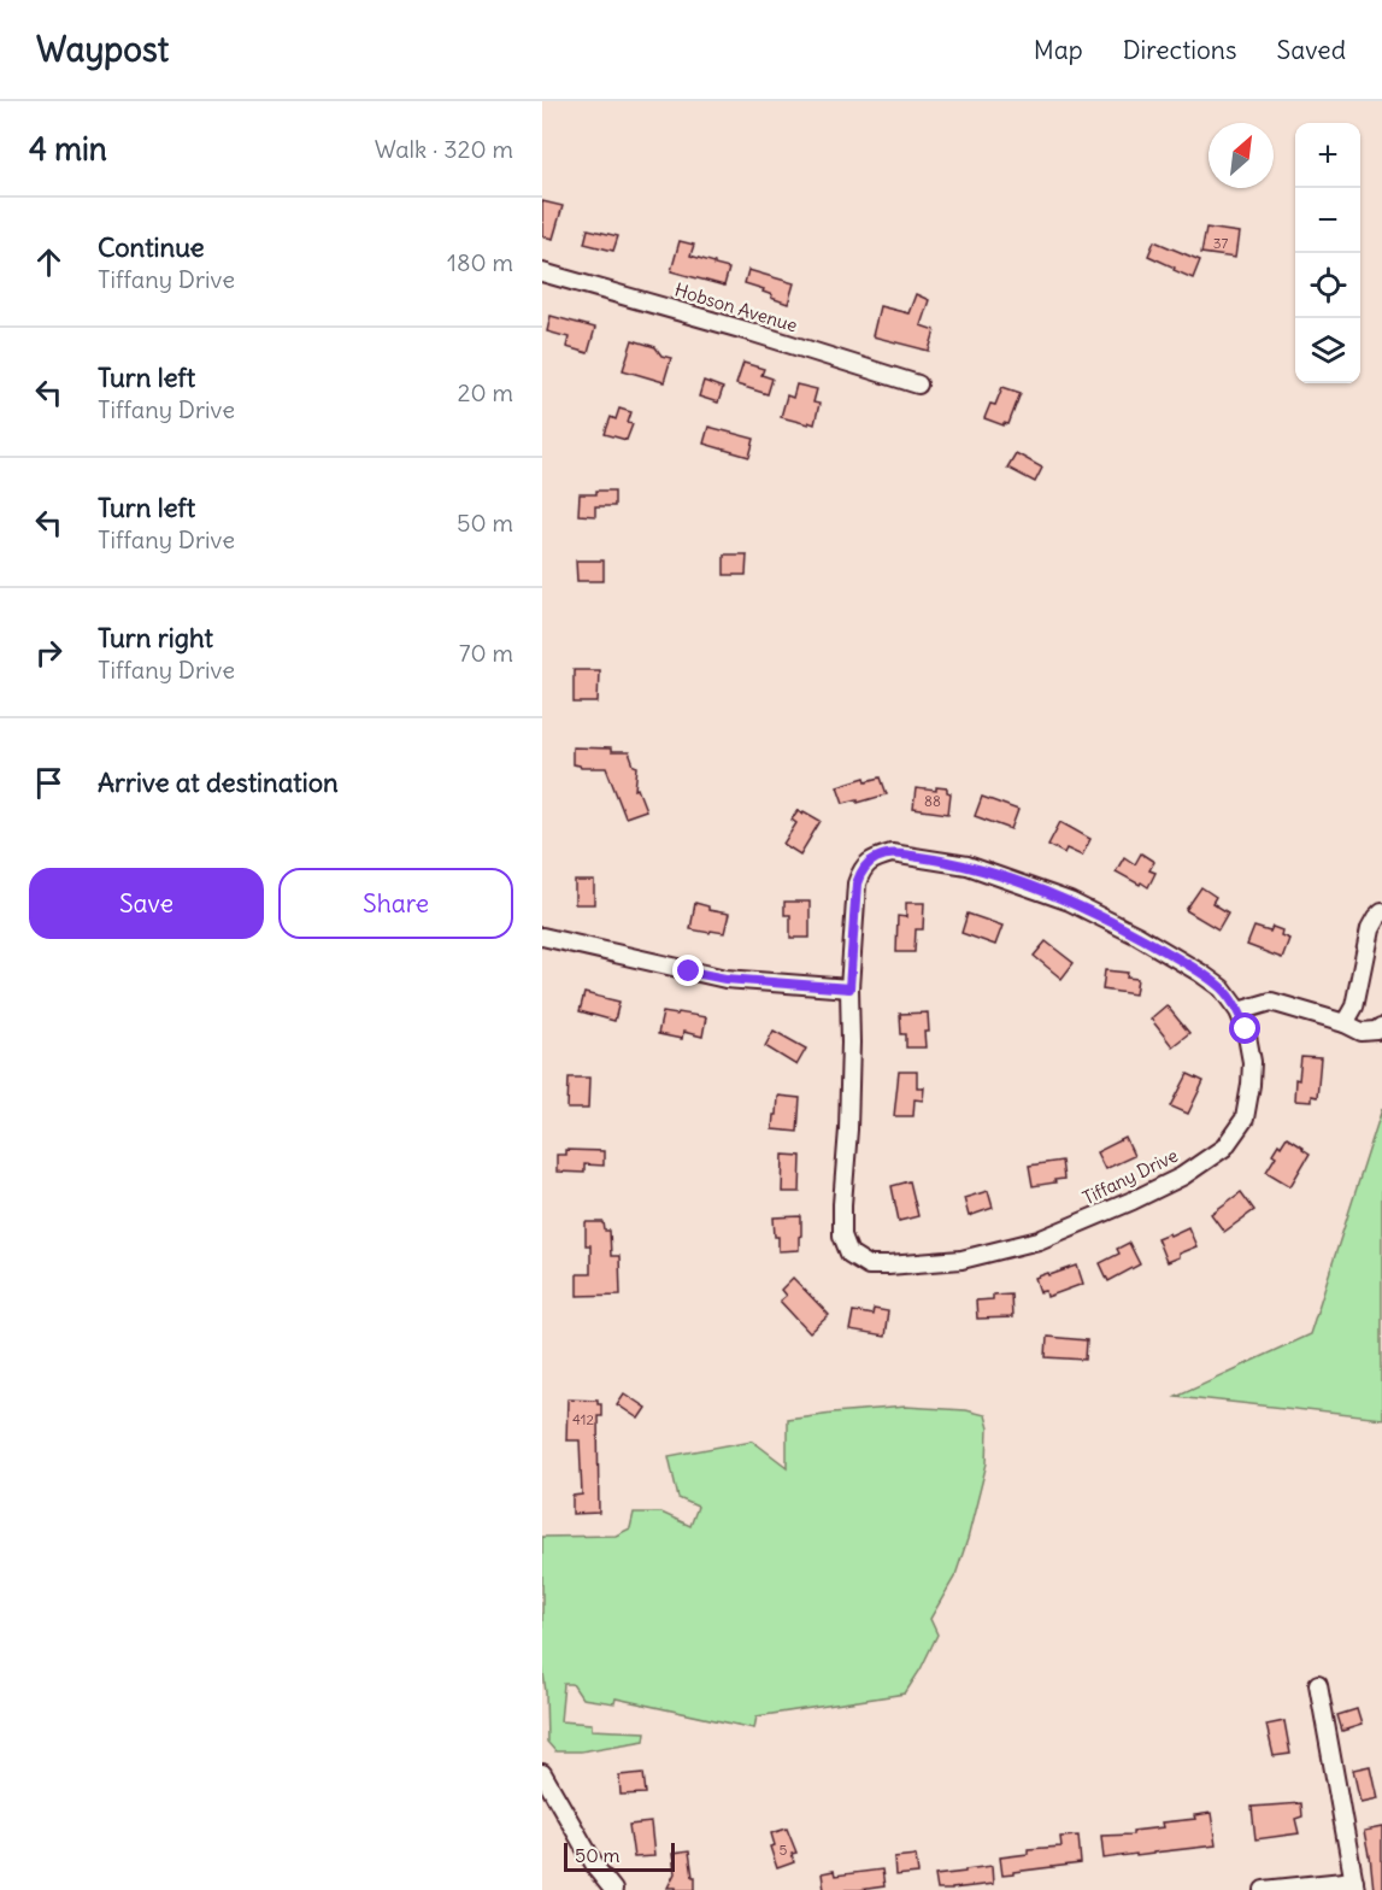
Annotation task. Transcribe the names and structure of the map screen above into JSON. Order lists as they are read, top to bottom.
{
  "streets": {
    "street": ["Hobson Avenue", "Tiffany Drive"]
  },
  "house_numbers": [
    "37",
    "88",
    "412",
    "5"
  ],
  "scale_bar": "50 m",
  "north": "top right",
  "page": {
    "header": "Waypost",
    "nav": ["Map", "Directions", "Saved"],
    "heading": ["4 min", "Walk · 320 m"],
    "map_buttons": ["+", "−"],
    "list": [
      ["Continue", "Tiffany Drive", "180 m"],
      ["Turn left", "Tiffany Drive", "20 m"],
      ["Turn left", "Tiffany Drive", "50 m"],
      ["Turn right", "Tiffany Drive", "70 m"],
      "Arrive at destination"
    ],
    "buttons": ["Save", "Share"],
    "scale": "50 m"
  }
}
